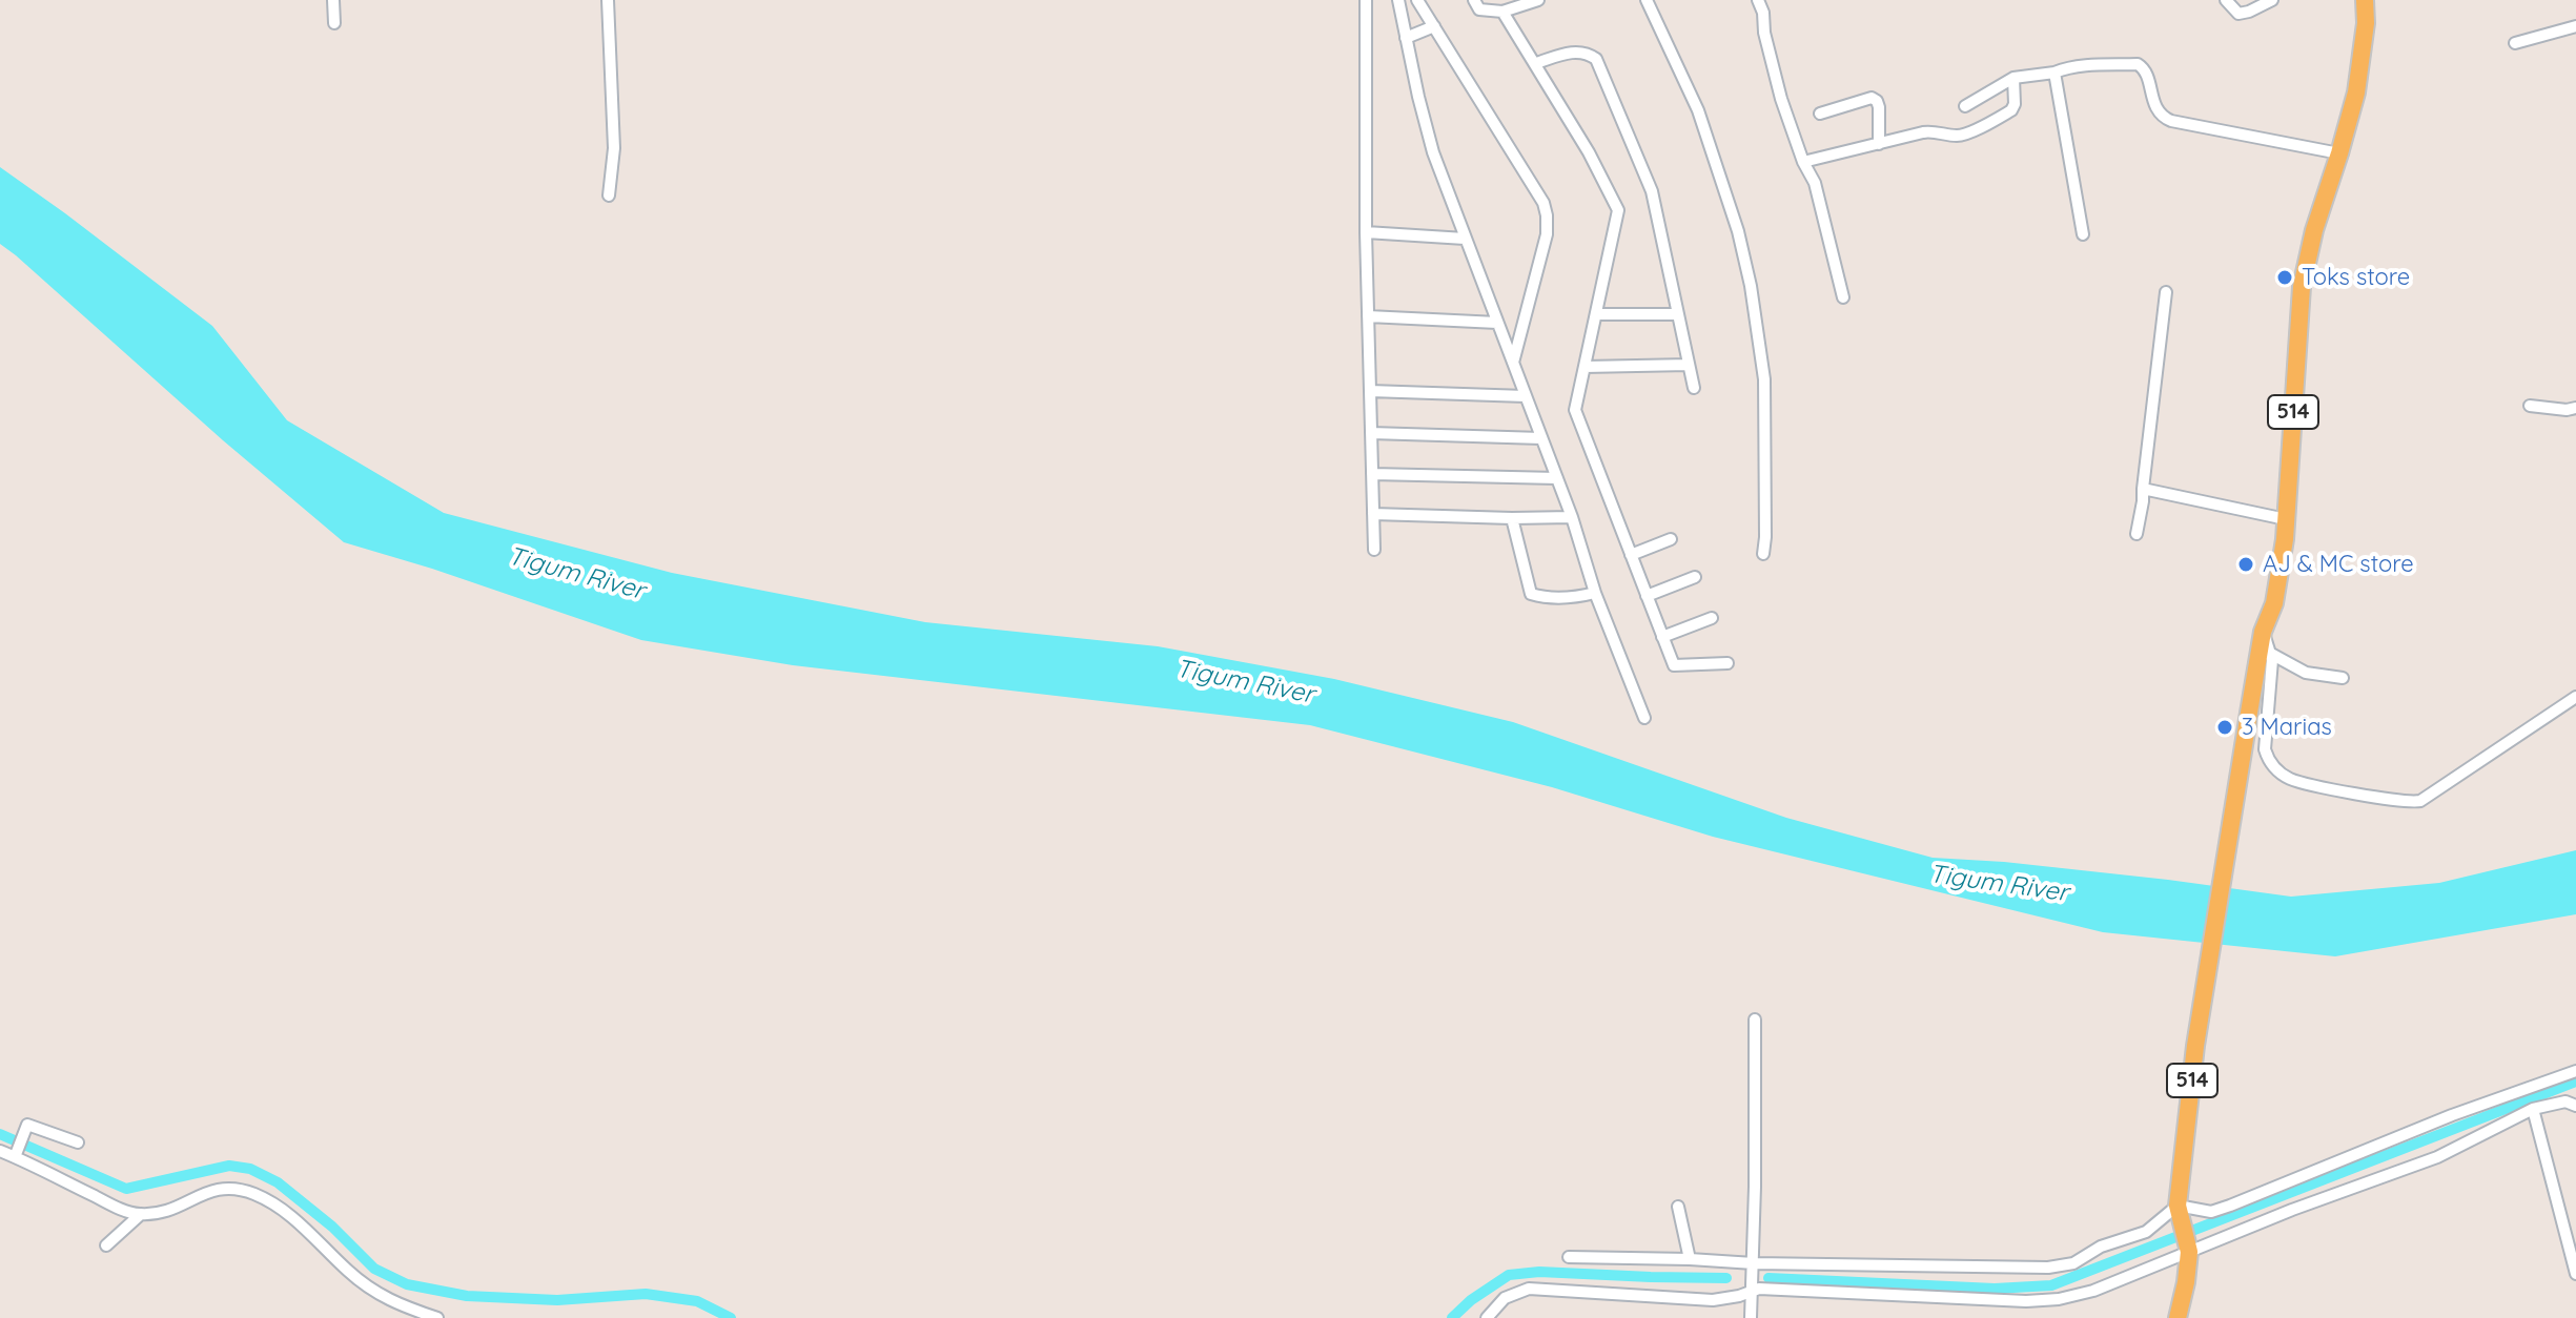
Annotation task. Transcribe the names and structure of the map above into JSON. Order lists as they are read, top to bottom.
{
  "streets": {
    "main road": ["514"]
  },
  "water": ["Tigum River"],
  "places": ["Toks store", "AJ & MC store", "3 Marias"]
}
